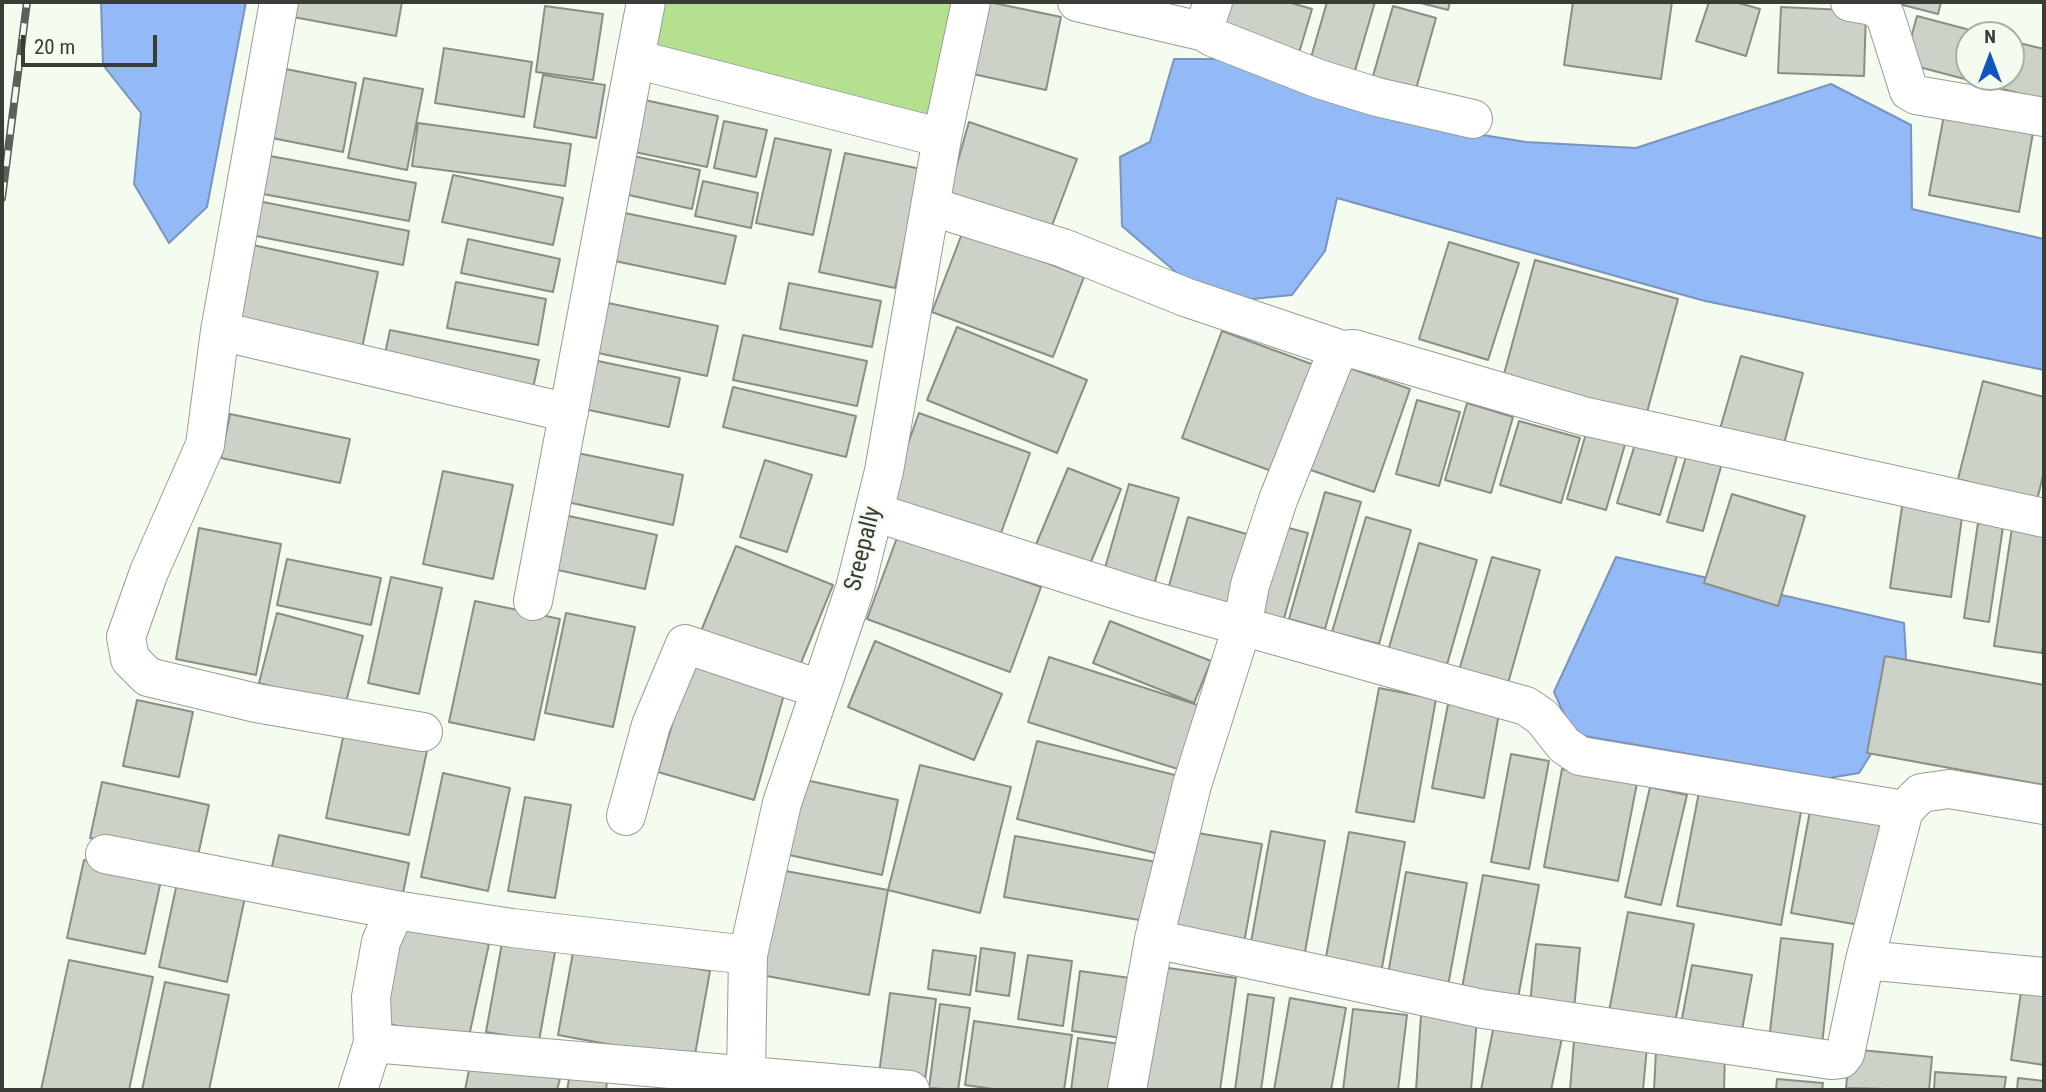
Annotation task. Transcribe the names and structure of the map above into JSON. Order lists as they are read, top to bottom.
{
  "streets": {
    "street": ["Sreepally"]
  },
  "scale_bar": "20 m",
  "north": "top"
}
